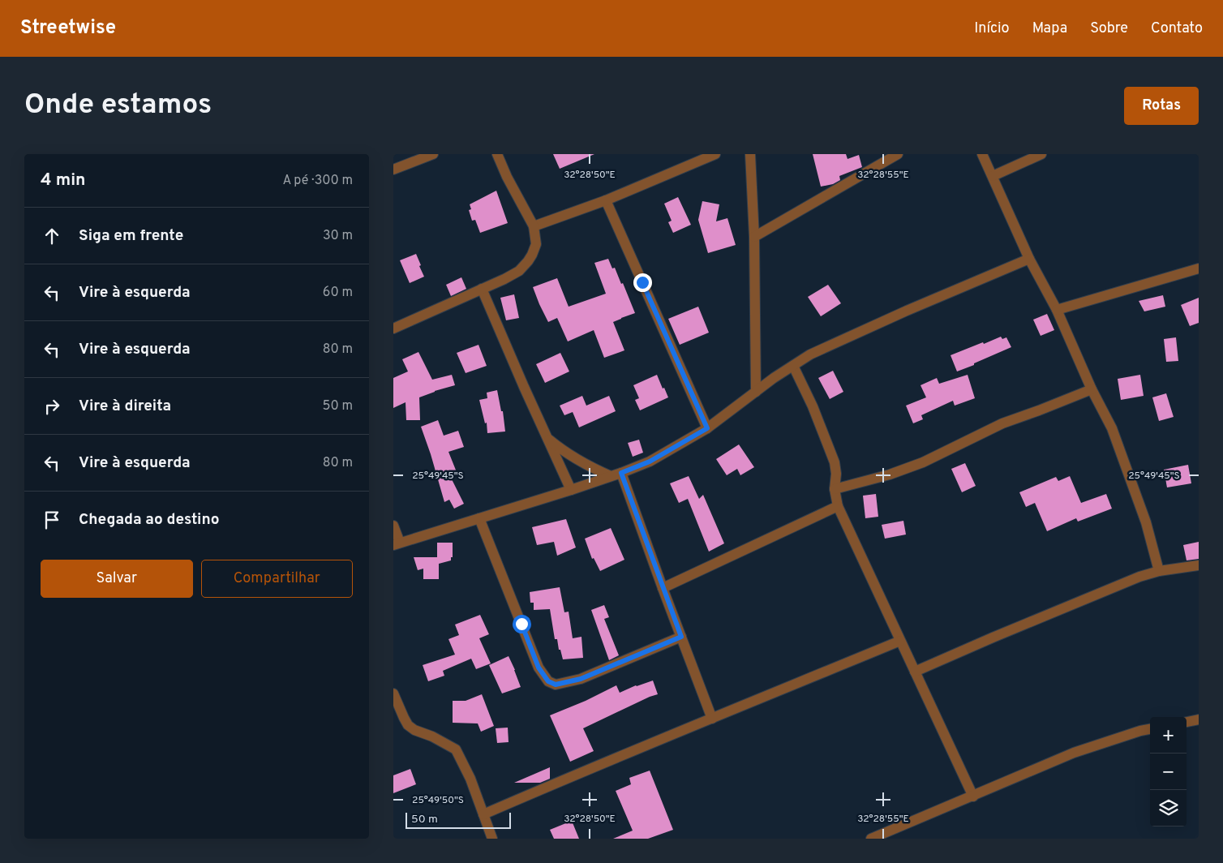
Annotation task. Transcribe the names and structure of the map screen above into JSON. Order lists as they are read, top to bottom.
{
  "scale_bar": "50 m",
  "page": {
    "header": "Streetwise",
    "nav": [
      "Início",
      "Mapa",
      "Sobre",
      "Contato"
    ],
    "buttons": [
      "Rotas",
      ["Salvar", "Compartilhar"]
    ],
    "title": "Onde estamos",
    "heading": ["4 min", "A pé · 300 m"],
    "list": [
      ["Siga em frente", "30 m"],
      ["Vire à esquerda", "60 m"],
      ["Vire à esquerda", "80 m"],
      ["Vire à direita", "50 m"],
      ["Vire à esquerda", "80 m"],
      "Chegada ao destino"
    ],
    "map_buttons": ["+", "−"],
    "scale": "50 m"
  },
  "coordinates": [
    "32°28'50\"E",
    "32°28'55\"E",
    "25°49'45\"S",
    "25°49'50\"S"
  ]
}
